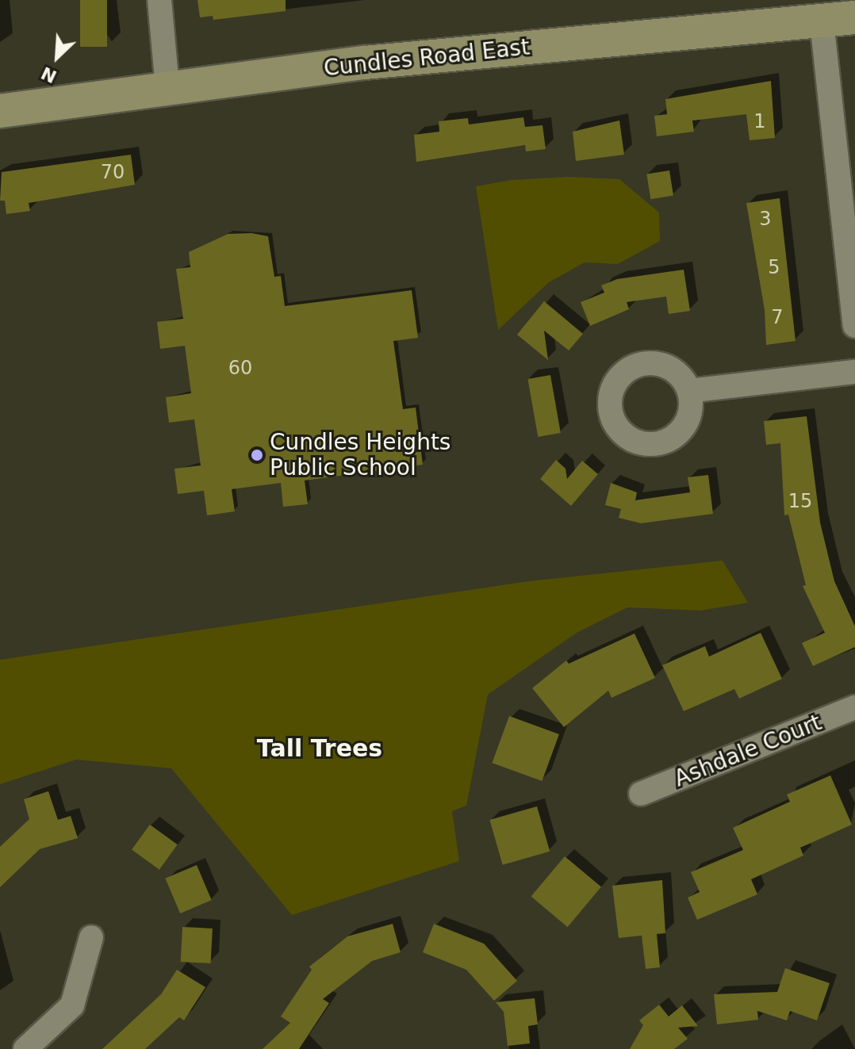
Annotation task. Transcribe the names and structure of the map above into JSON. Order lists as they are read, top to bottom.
{
  "streets": {
    "main road": ["Cundles Road East"],
    "street": ["Ashdale Court"]
  },
  "districts": ["Tall Trees"],
  "places": ["Cundles Heights Public School"],
  "house_numbers": [
    "1",
    "70",
    "3",
    "5",
    "7",
    "60",
    "15"
  ],
  "north": "bottom left"
}
